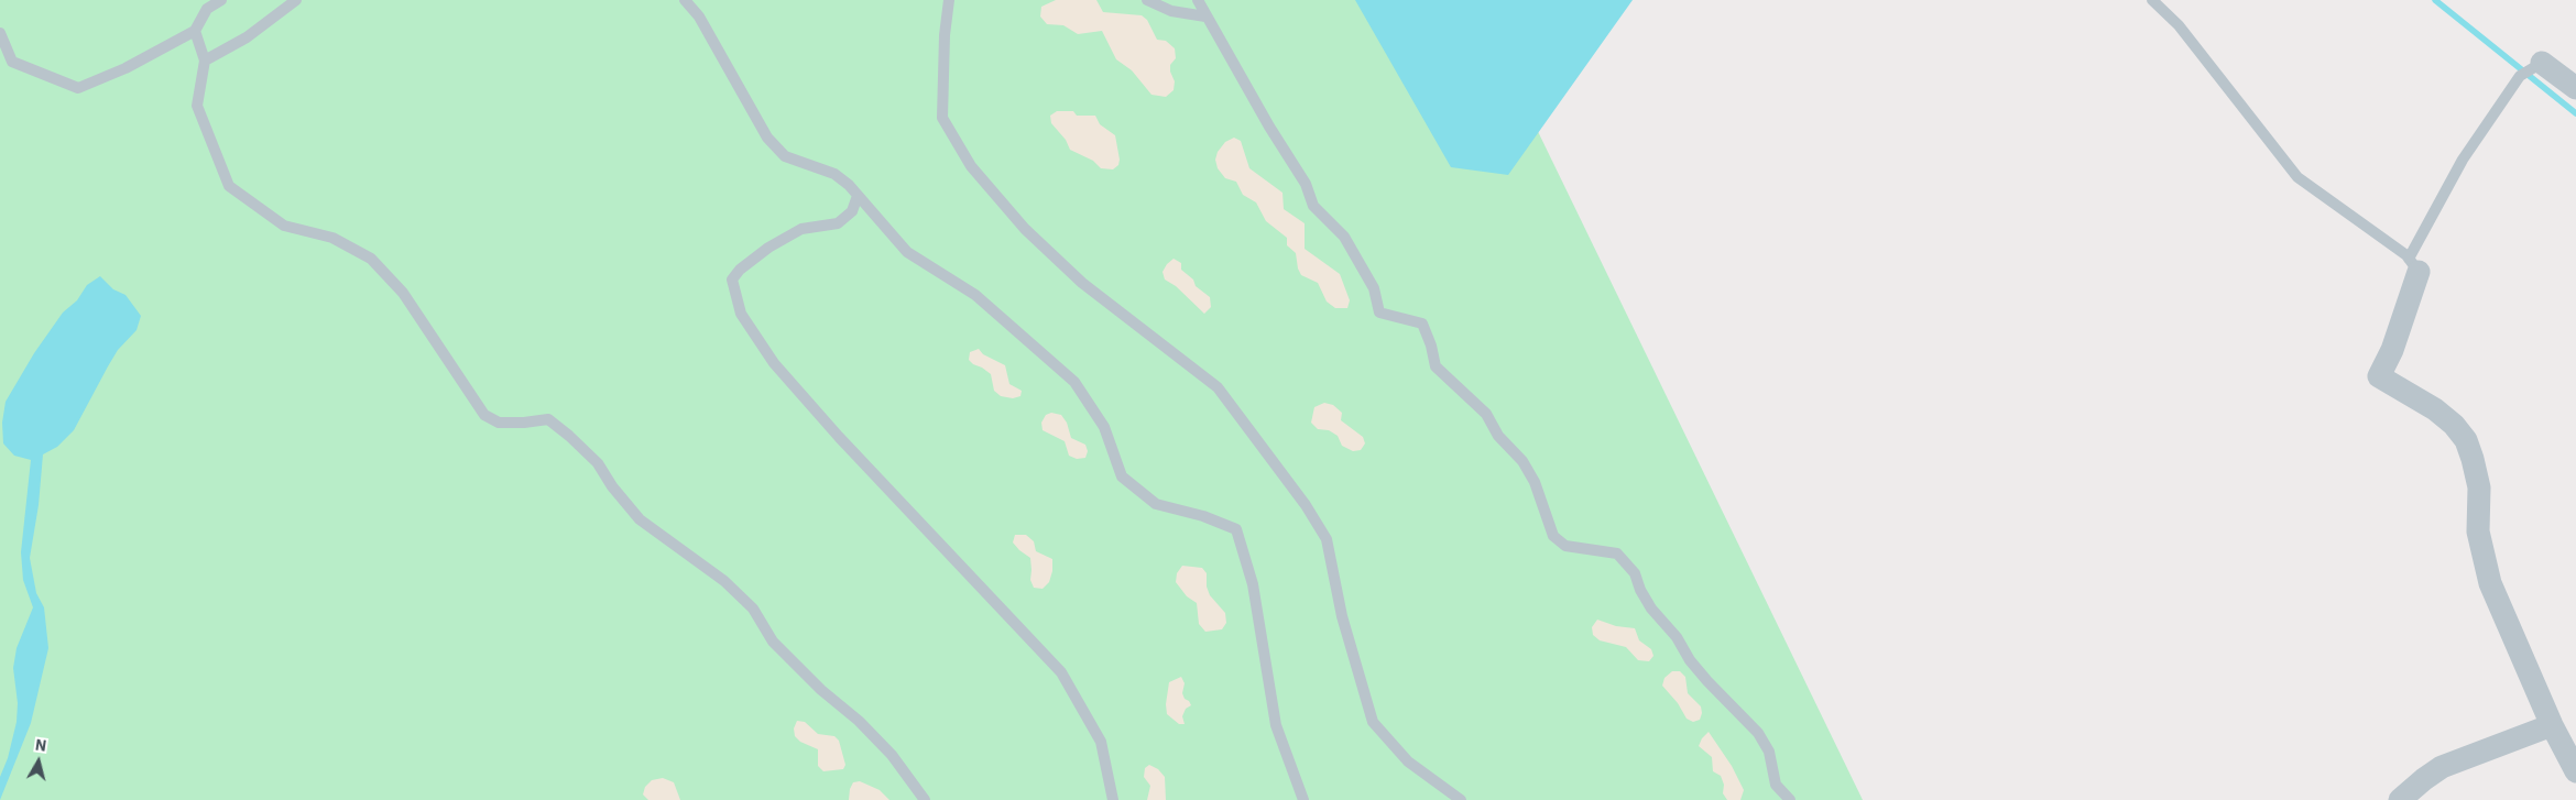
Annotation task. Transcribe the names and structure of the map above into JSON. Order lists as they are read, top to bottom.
{
  "north": "top"
}
